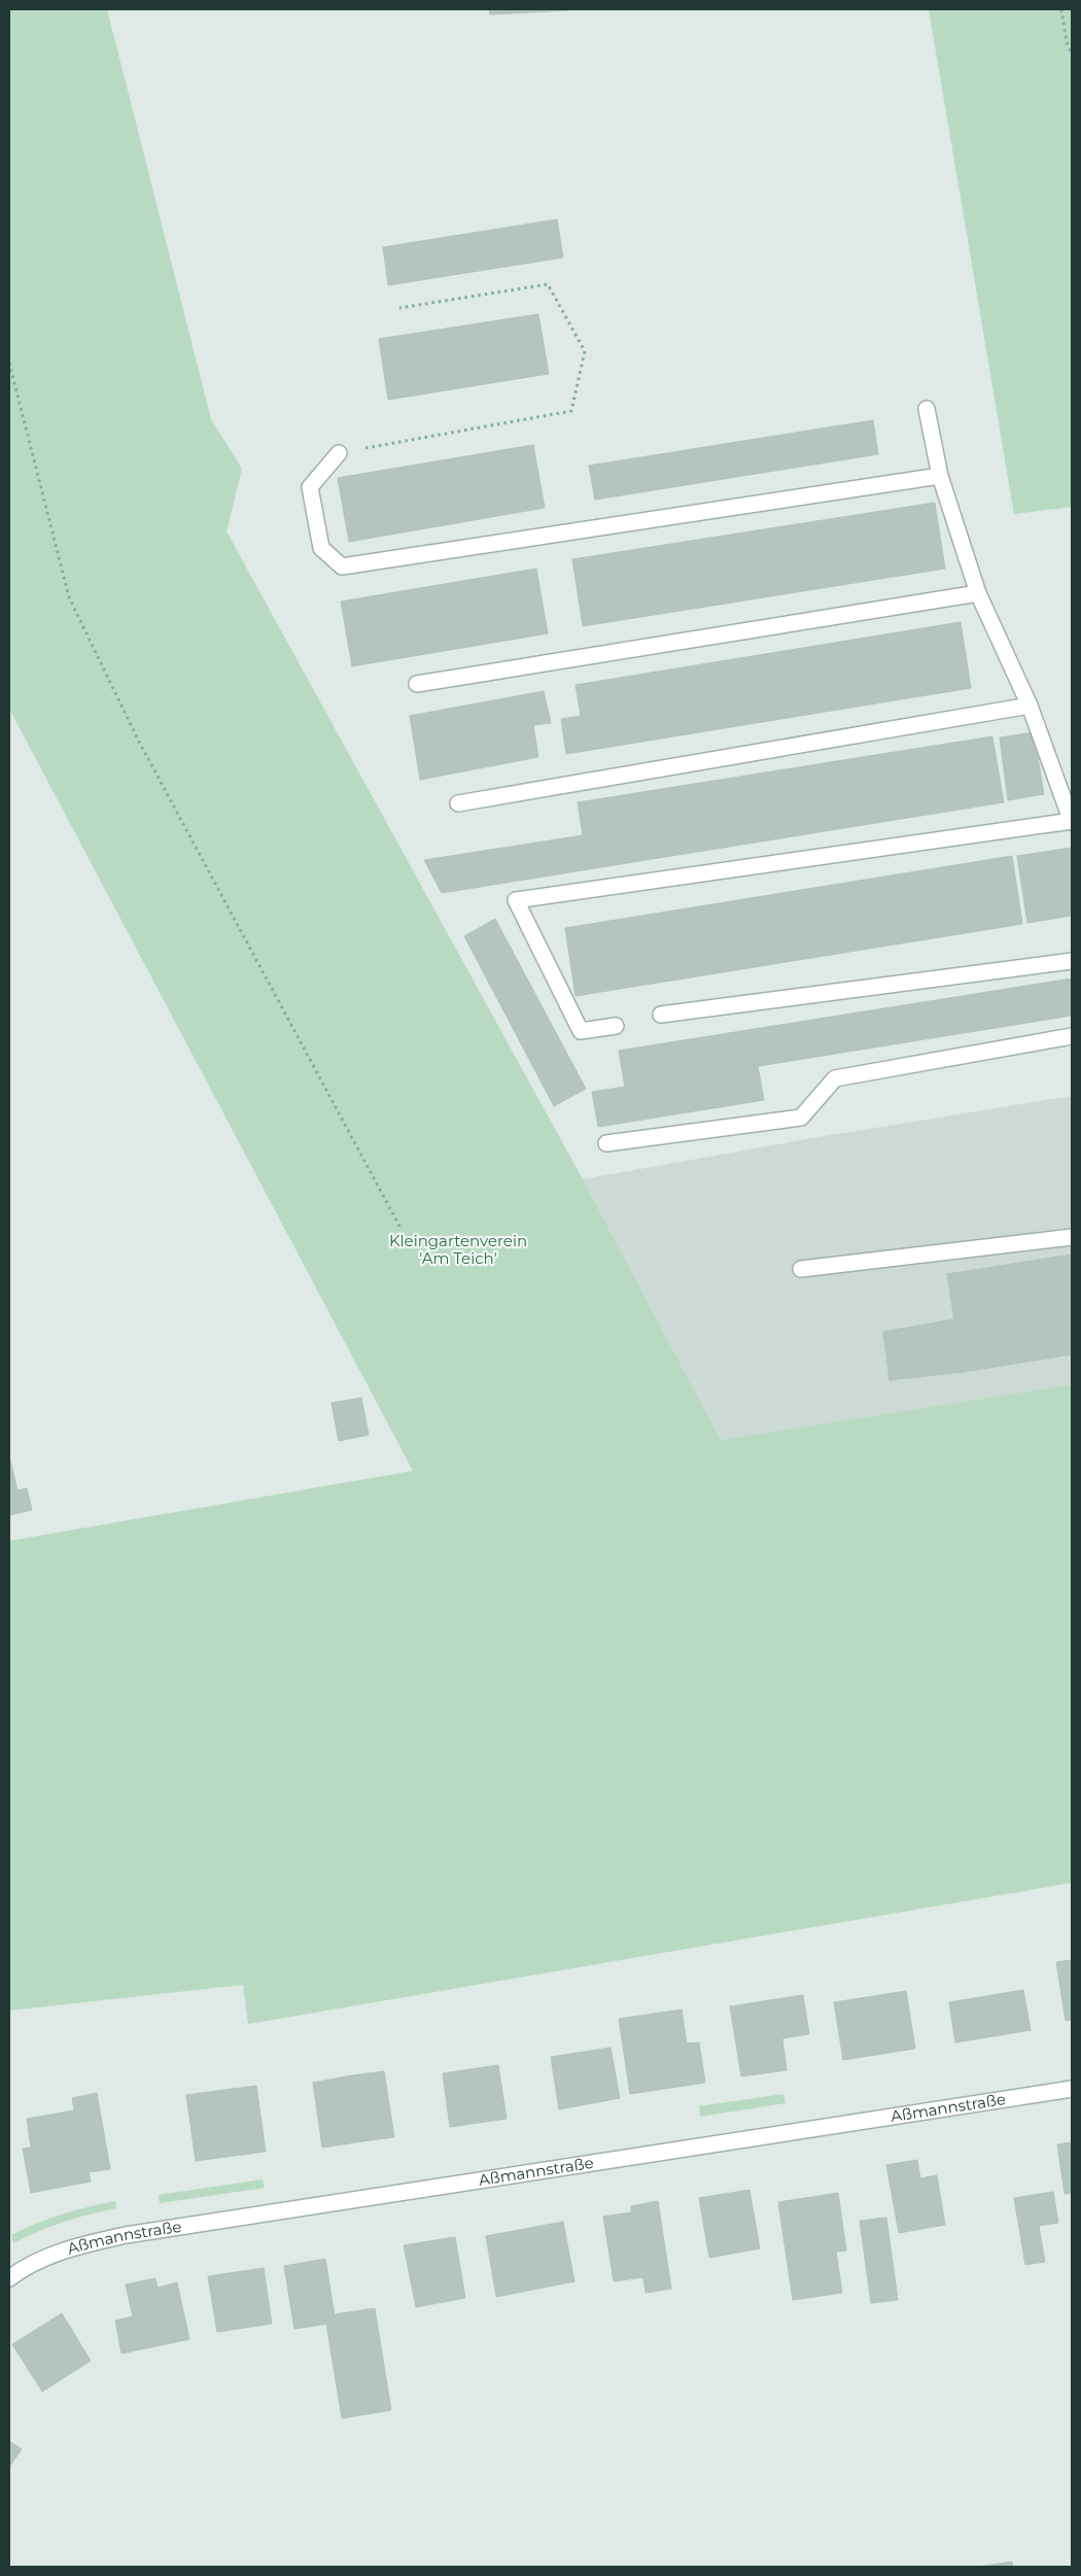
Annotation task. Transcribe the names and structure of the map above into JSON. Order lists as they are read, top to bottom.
{
  "streets": {
    "street": ["Aßmannstraße"]
  },
  "parks": ["Kleingartenverein 'Am Teich'"]
}
